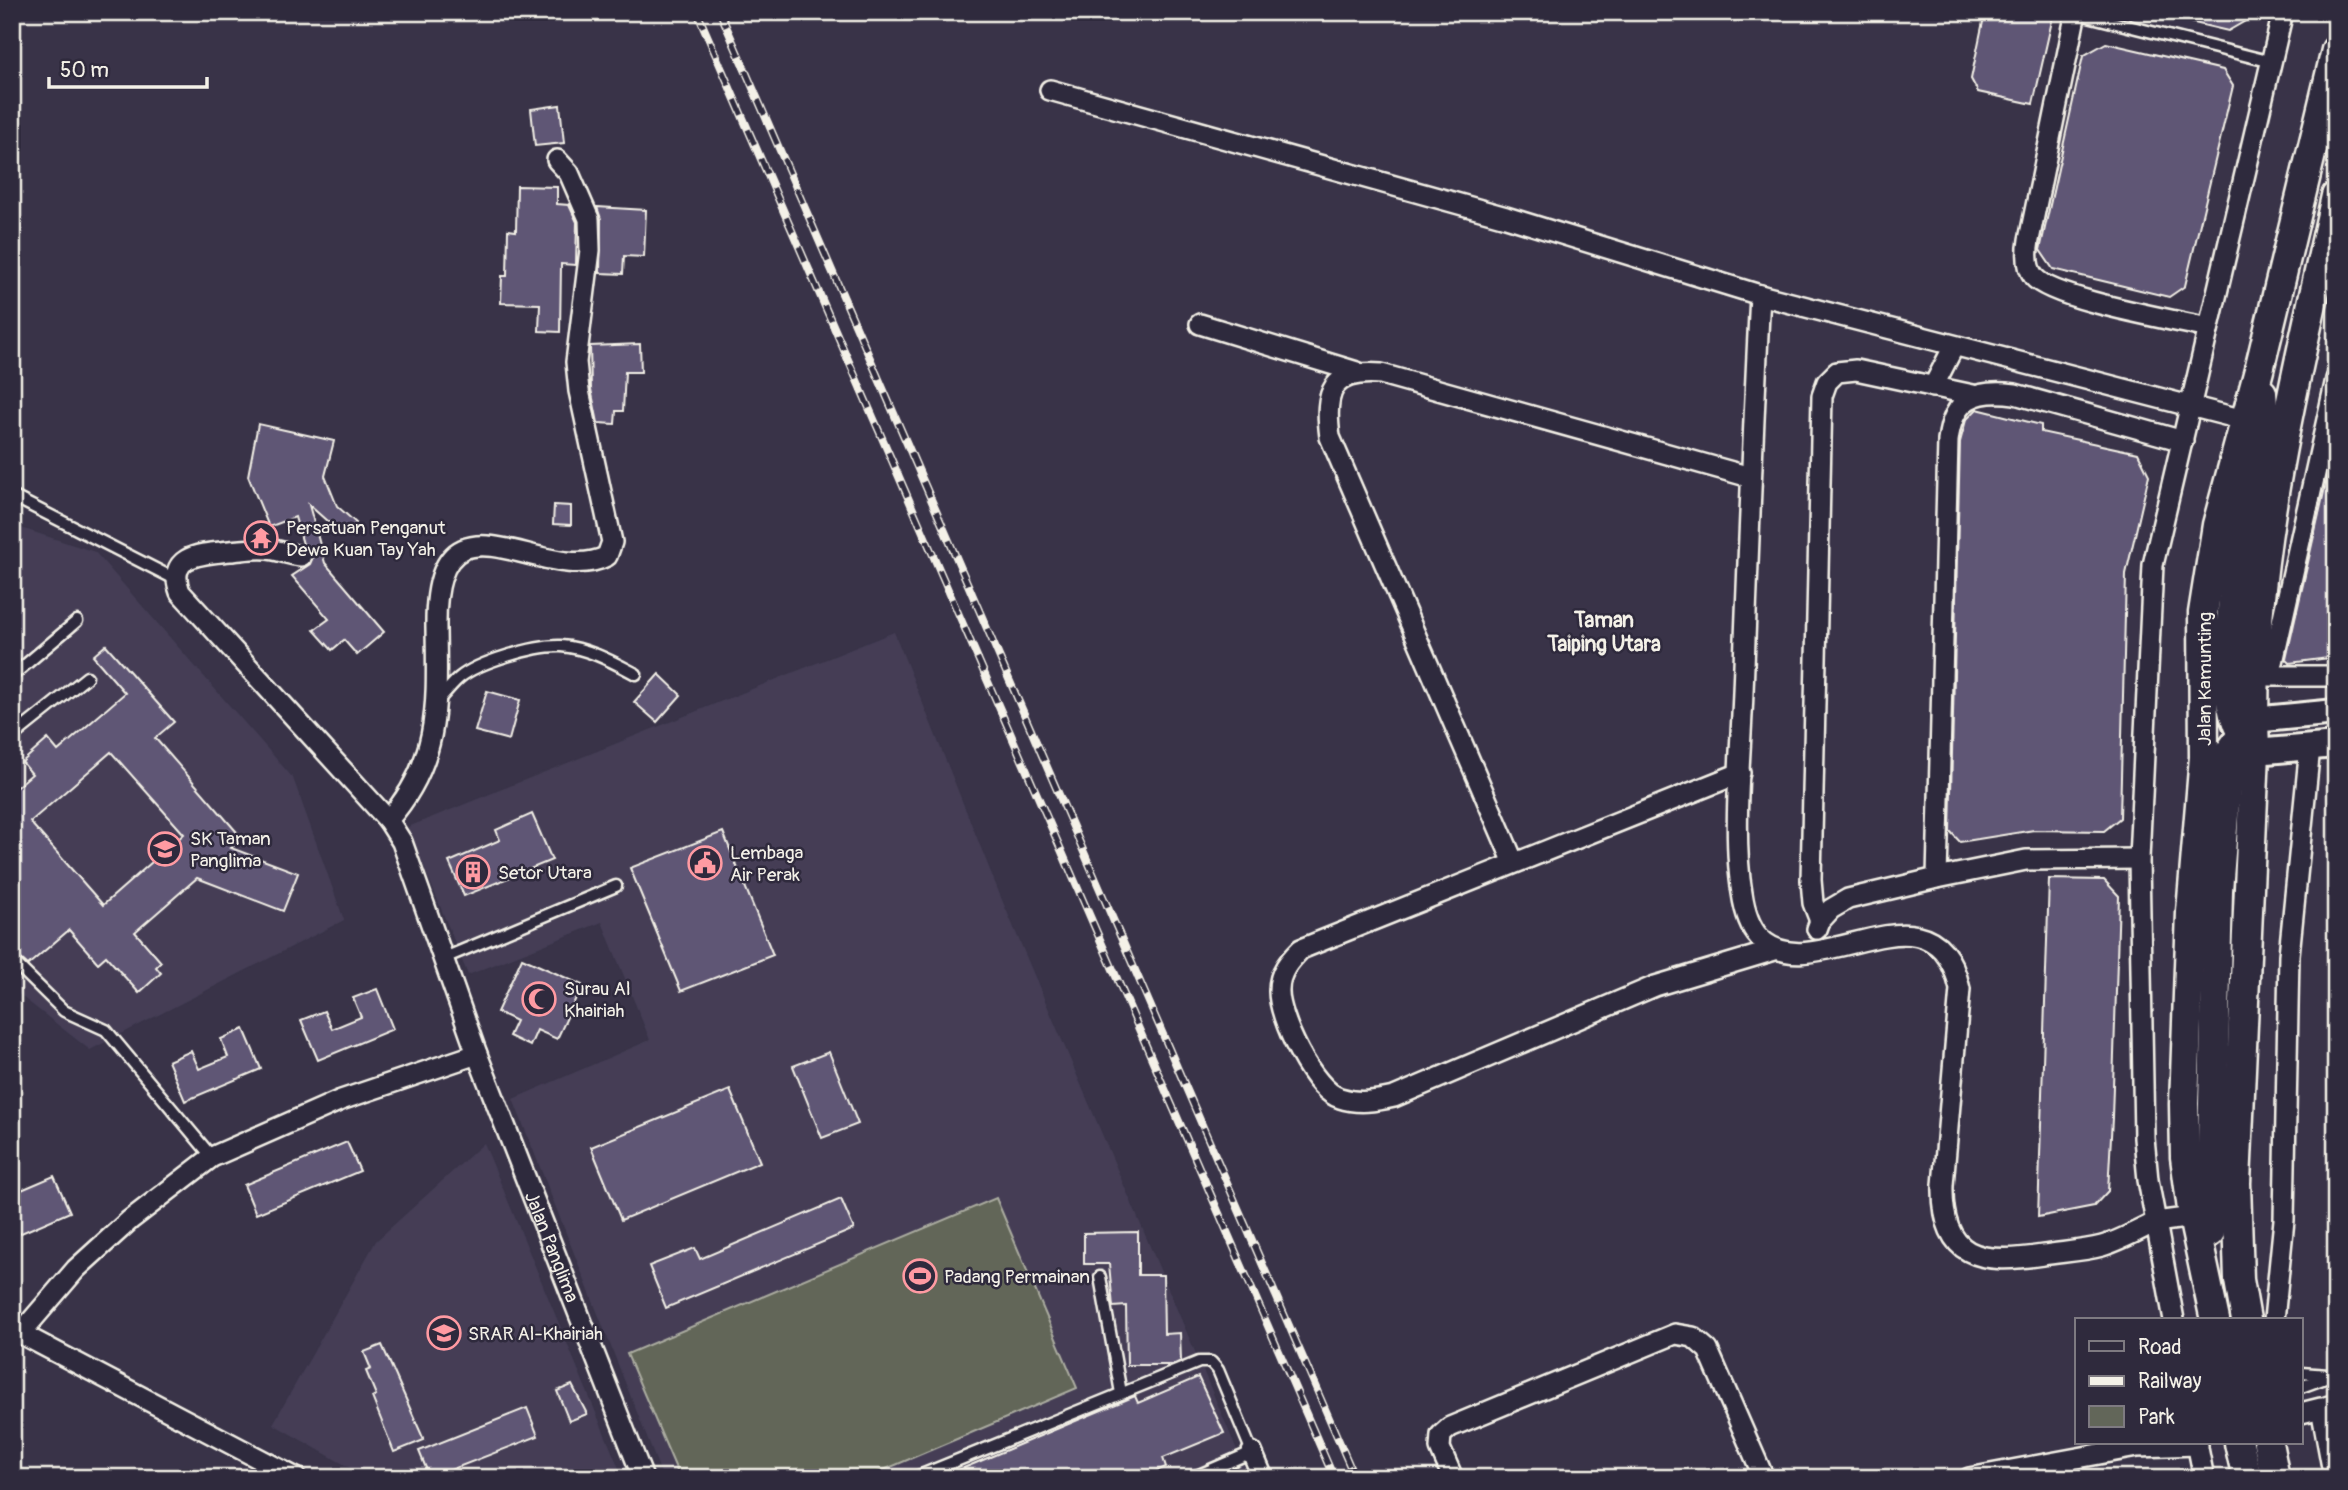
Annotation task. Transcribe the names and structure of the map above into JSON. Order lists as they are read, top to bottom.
{
  "streets": {
    "main road": ["Jalan Kamunting"],
    "street": ["Jalan Panglima"]
  },
  "districts": ["Taman Taiping Utara"],
  "places": {
    "temple": ["Persatuan Penganut Dewa Kuan Tay Yah"],
    "school or university": ["SK Taman Panglima", "SRAR Al-Khairiah"],
    "public building": ["Lembaga Air Perak"],
    "building": ["Setor Utara"],
    "mosque": ["Surau Al Khairiah"],
    "sports": ["Padang Permainan"]
  },
  "legend": ["Road", "Railway", "Park"],
  "scale_bar": "50 m"
}
